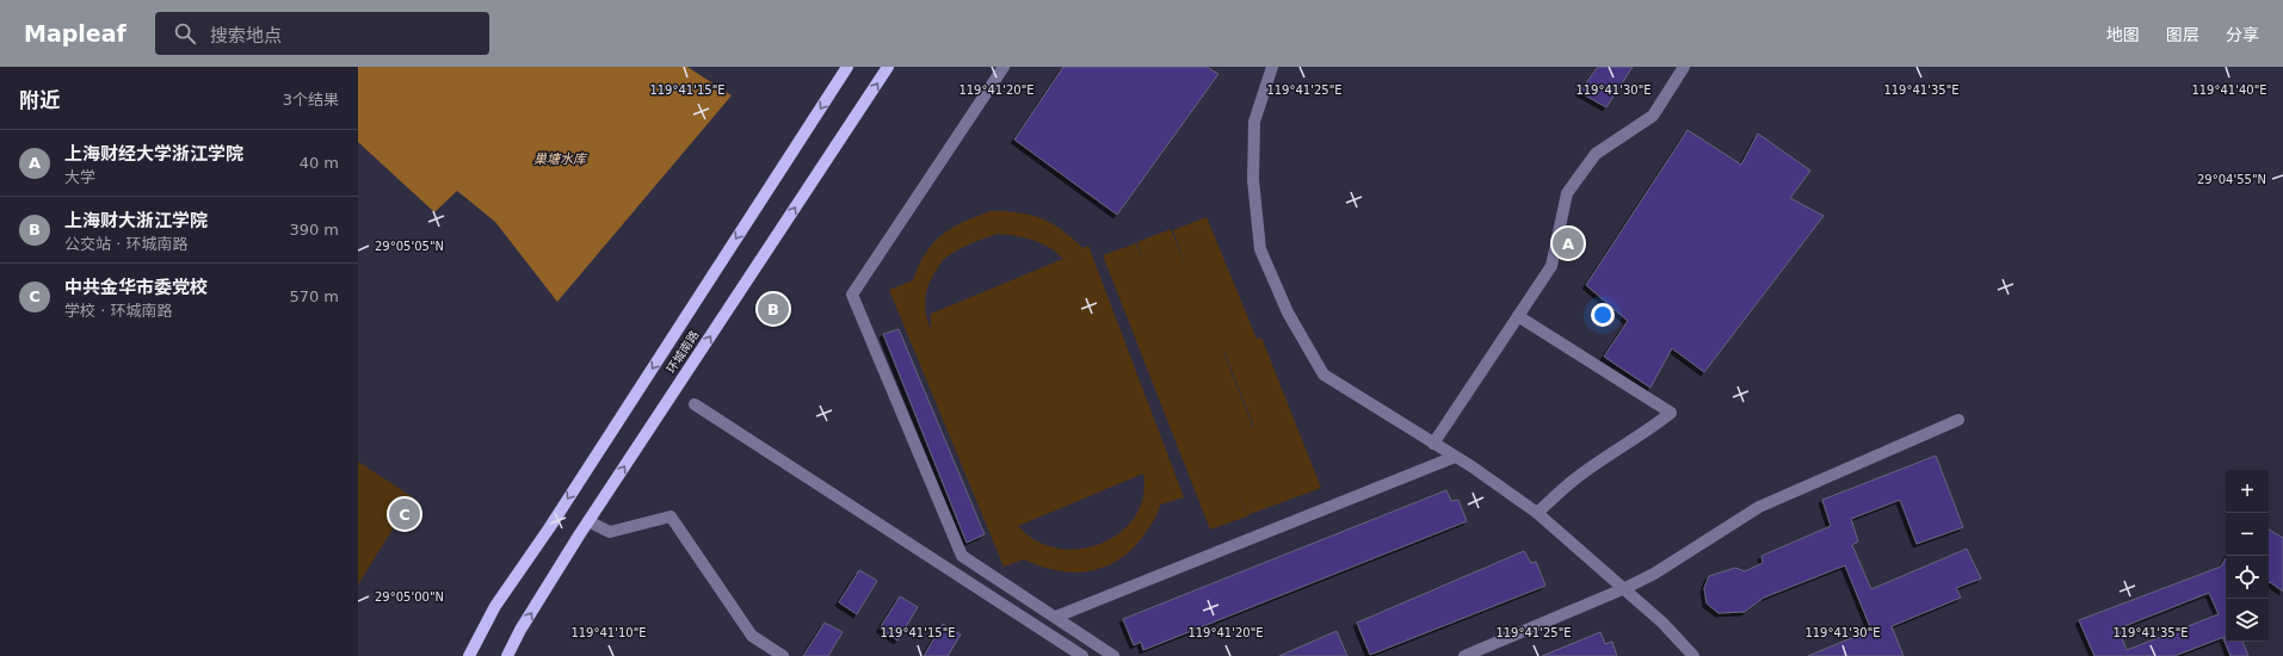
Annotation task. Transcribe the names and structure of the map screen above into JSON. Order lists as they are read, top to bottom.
{
  "streets": {
    "main road": ["环城南路"]
  },
  "water": ["巢塘水库"],
  "page": {
    "header": "Mapleaf",
    "search": "搜索地点",
    "nav": ["地图", "图层", "分享"],
    "heading": ["附近", "3个结果"],
    "list": [
      {
        "mark": "A",
        "name": "上海财经大学浙江学院",
        "note": "大学",
        "value": "40 m"
      },
      {
        "mark": "B",
        "name": "上海财大浙江学院",
        "note": "公交站 · 环城南路",
        "value": "390 m"
      },
      {
        "mark": "C",
        "name": "中共金华市委党校",
        "note": "学校 · 环城南路",
        "value": "570 m"
      }
    ],
    "pins": ["A", "B", "C"],
    "map_buttons": ["+", "−"]
  },
  "coordinates": [
    "119°41'15\"E",
    "119°41'25\"E",
    "119°41'30\"E",
    "119°41'35\"E",
    "119°41'20\"E",
    "119°41'40\"E",
    "29°04'55\"N",
    "29°05'05\"N",
    "29°05'00\"N",
    "119°41'10\"E"
  ]
}
